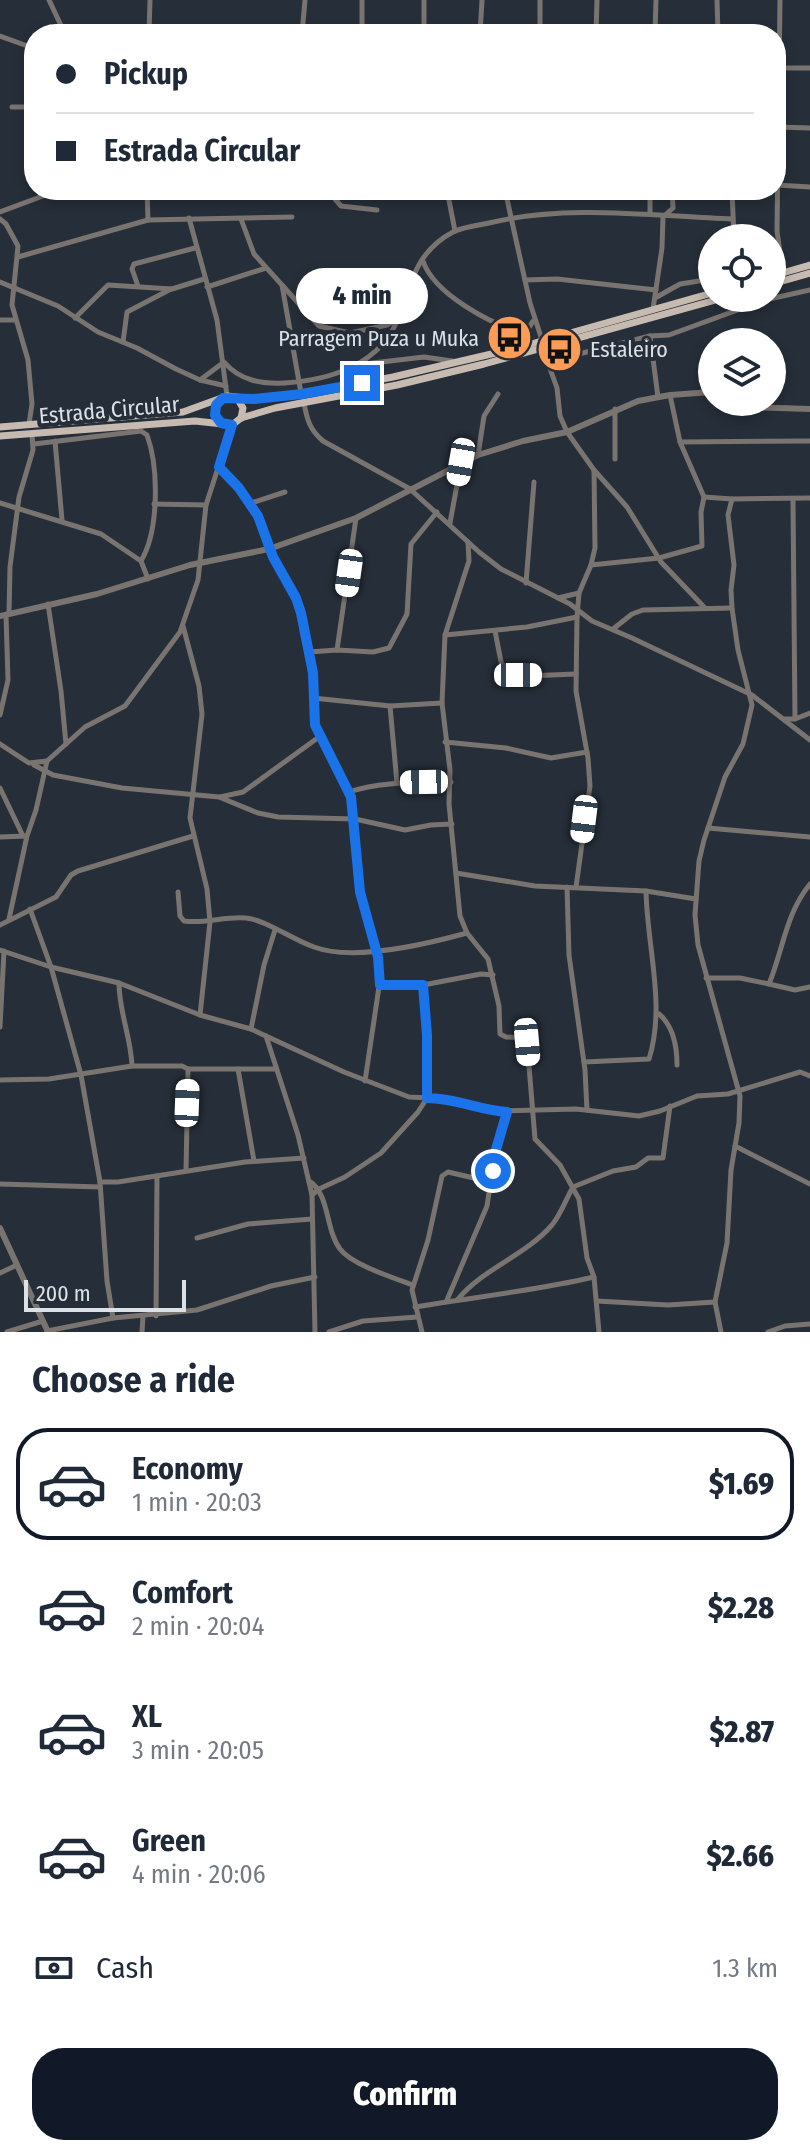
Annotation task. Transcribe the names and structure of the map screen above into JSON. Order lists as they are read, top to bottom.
{
  "streets": {
    "main road": ["Estrada Circular"]
  },
  "places": {
    "bus stop": ["Parragem Puza u Muka", "Estaleiro"]
  },
  "scale_bar": "200 m",
  "page": {
    "banner": ["Pickup", "Estrada Circular"],
    "bubble": "4 min",
    "scale": "200 m",
    "heading": "Choose a ride",
    "list": [
      {
        "name": "Economy",
        "note": "1 min · 20:03",
        "value": "$1.69"
      },
      {
        "name": "Comfort",
        "note": "2 min · 20:04",
        "value": "$2.28"
      },
      {
        "name": "XL",
        "note": "3 min · 20:05",
        "value": "$2.87"
      },
      {
        "name": "Green",
        "note": "4 min · 20:06",
        "value": "$2.66"
      }
    ],
    "pay": ["Cash", "1.3 km"],
    "buttons": "Confirm"
  }
}
